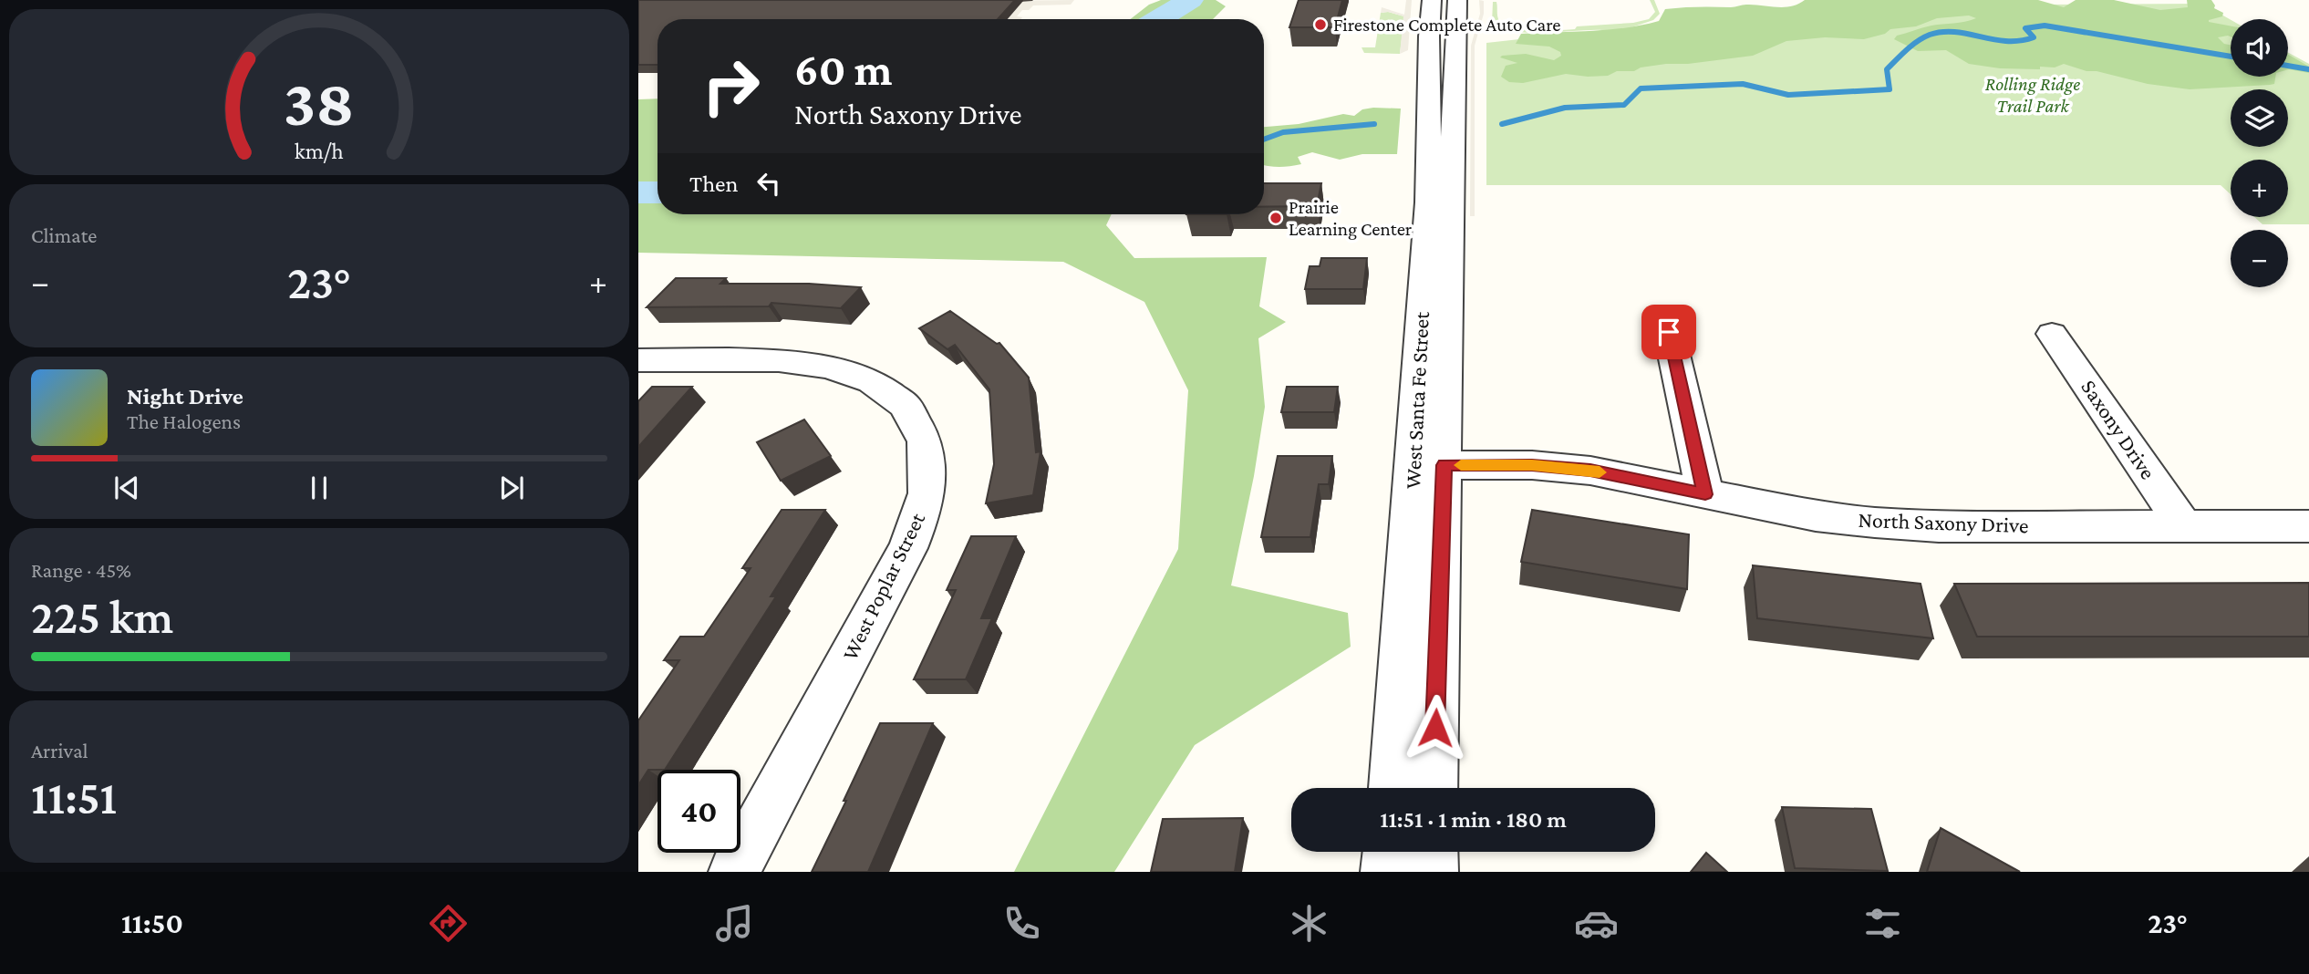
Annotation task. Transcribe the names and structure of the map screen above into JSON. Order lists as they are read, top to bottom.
{
  "streets": {
    "street": [
      "West Santa Fe Street",
      "Saxony Drive",
      "North Saxony Drive",
      "West Poplar Street"
    ]
  },
  "crossings": [
    ["West Santa Fe Street", "North Saxony Drive"],
    ["Saxony Drive", "North Saxony Drive"]
  ],
  "parks": ["Rolling Ridge Trail Park"],
  "places": ["Firestone Complete Auto Care", "Prairie Learning Center"],
  "page": {
    "map_buttons": ["+", "−"],
    "turn": ["60 m", "North Saxony Drive"],
    "then": "Then",
    "tile": [
      "Climate",
      ["Range · 45%", "225 km"],
      ["Arrival", "11:51"]
    ],
    "heat": ["−", "23°", "+"],
    "song": ["Night Drive", "The Halogens"],
    "limit": "40",
    "trip": "11:51 · 1 min · 180 m",
    "tabs": ["11:50", "23°"],
    "gauge": ["38", "km/h"]
  }
}
